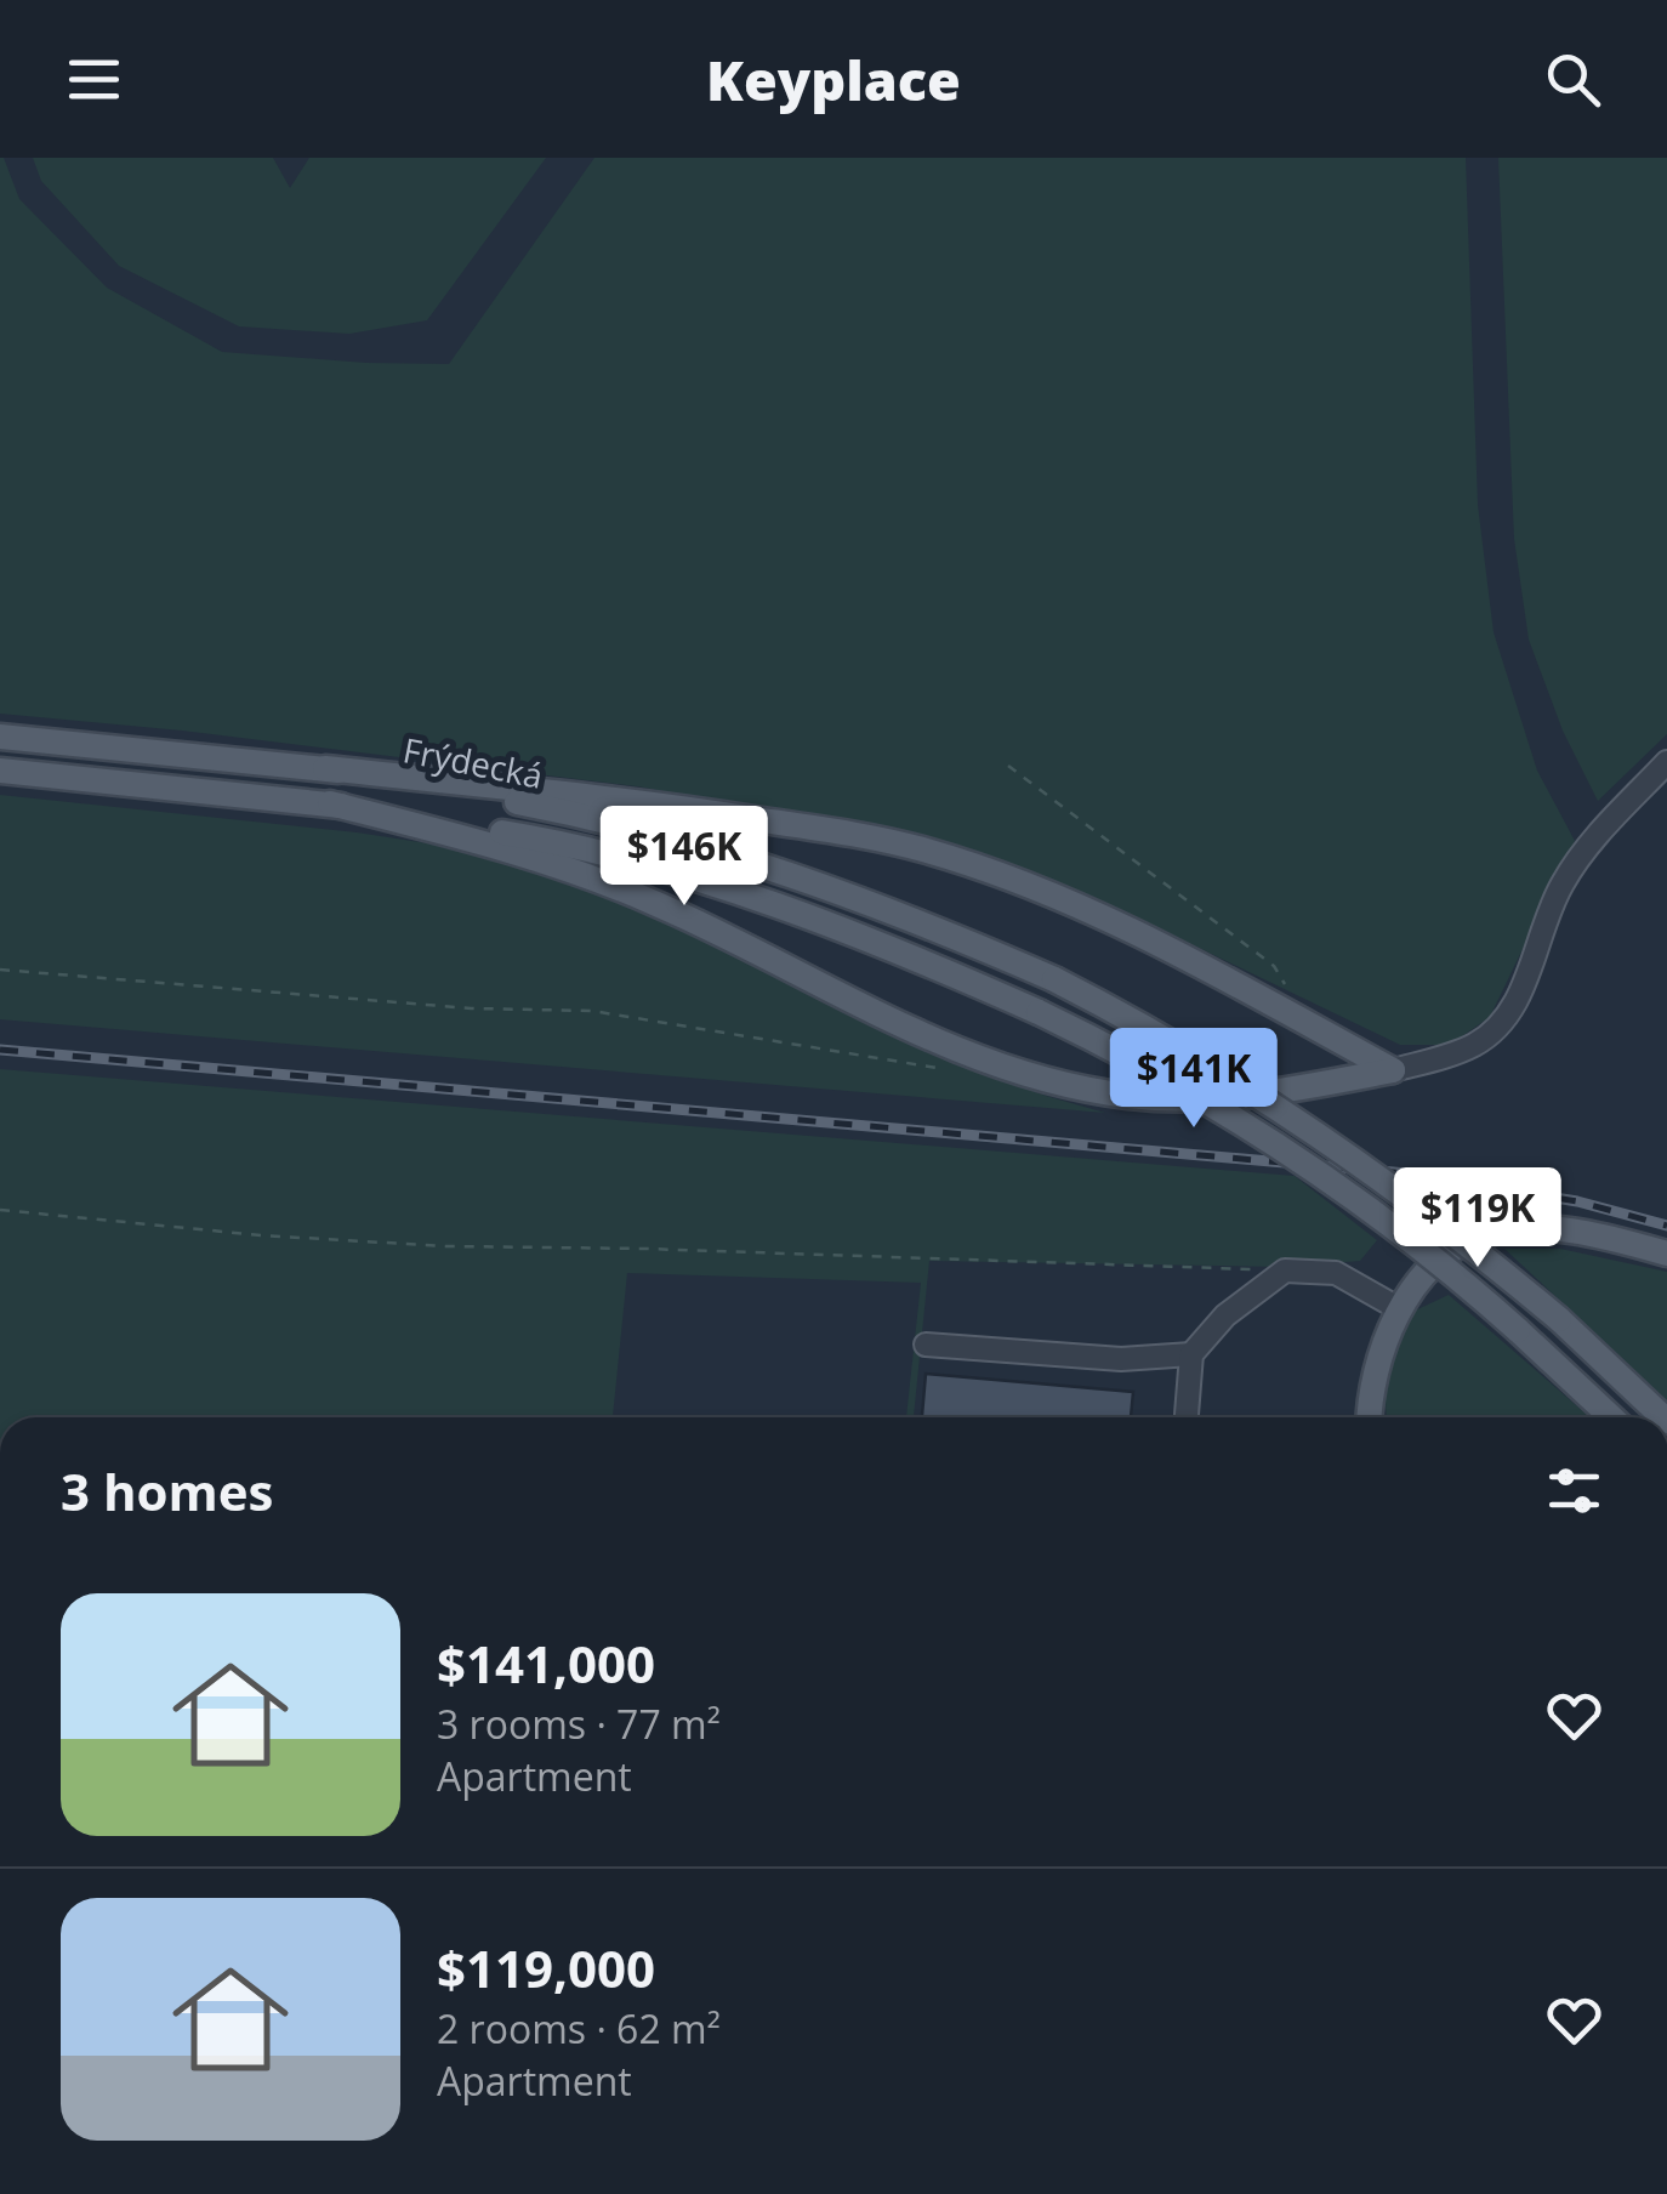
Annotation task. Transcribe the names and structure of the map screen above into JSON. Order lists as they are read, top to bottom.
{
  "streets": {
    "main road": ["Frýdecká"]
  },
  "page": {
    "header": "Keyplace",
    "price": ["$146K", "$141K", "$119K"],
    "heading": "3 homes",
    "list": [
      {
        "name": "$141,000",
        "note": "3 rooms · 77 m² · Apartment"
      },
      {
        "name": "$119,000",
        "note": "2 rooms · 62 m² · Apartment"
      }
    ]
  }
}
